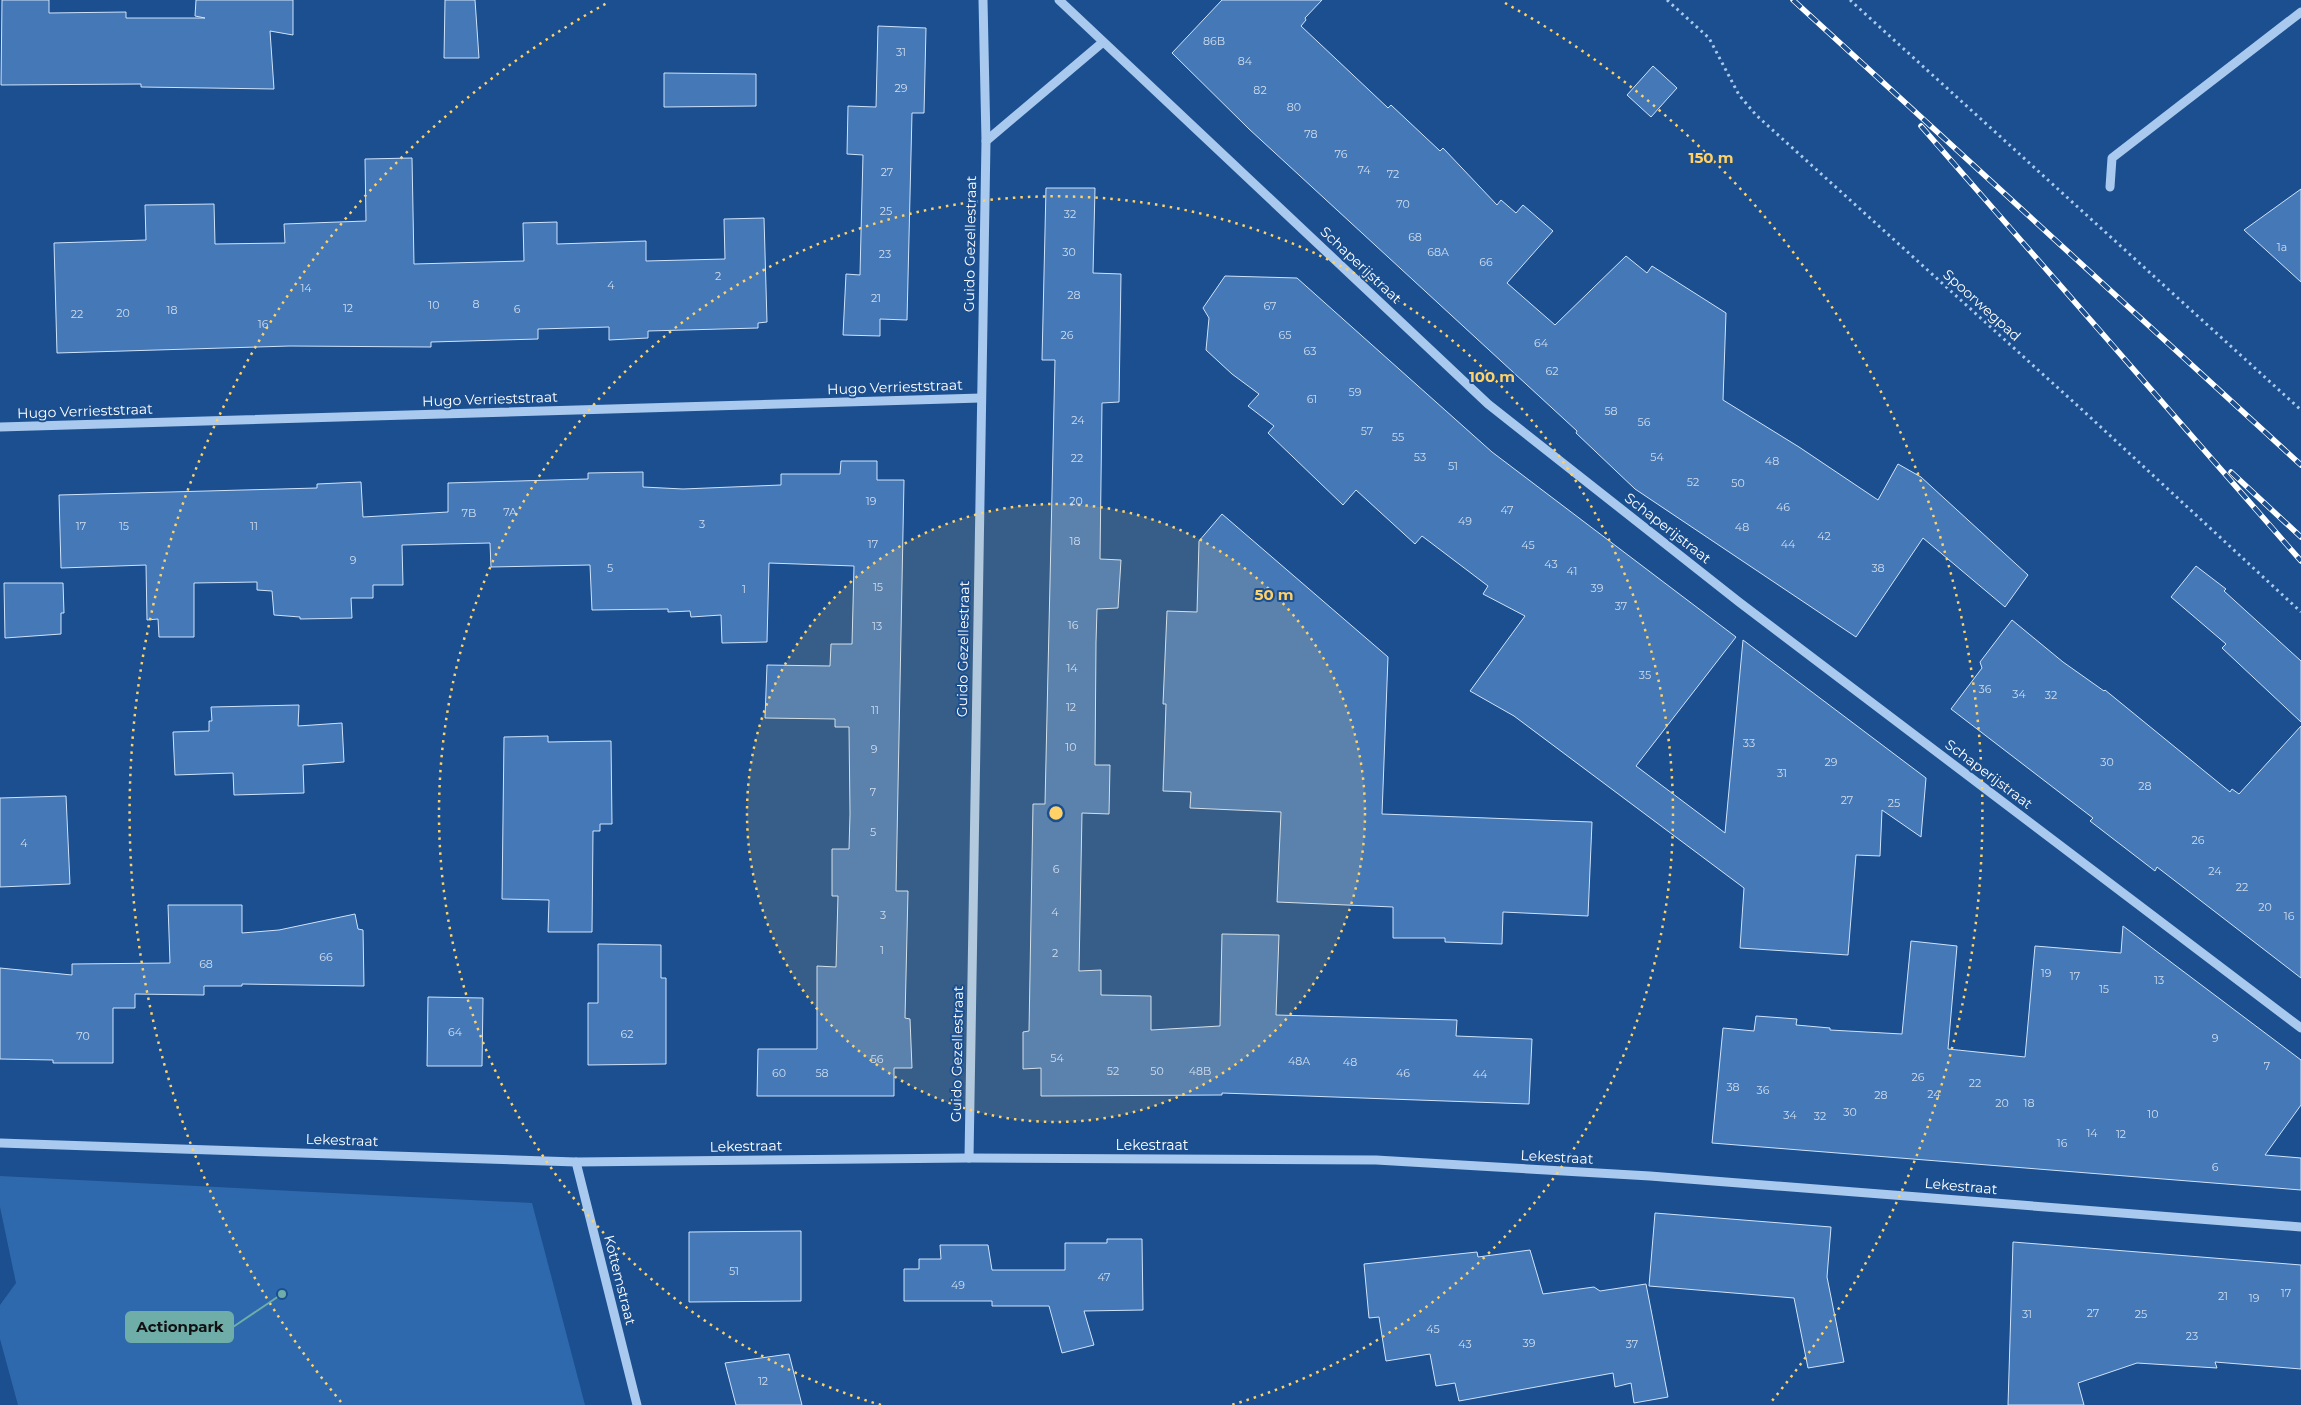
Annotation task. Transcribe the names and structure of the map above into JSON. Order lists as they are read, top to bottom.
{
  "streets": {
    "street": [
      "Guido Gezellestraat",
      "Schaperijstraat",
      "Hugo Verrieststraat",
      "Lekestraat",
      "Kottemstraat"
    ],
    "path": ["Spoorwegpad"]
  },
  "crossings": [
    ["Guido Gezellestraat", "Hugo Verrieststraat"],
    ["Guido Gezellestraat", "Lekestraat"],
    ["Lekestraat", "Kottemstraat"]
  ],
  "places": ["Actionpark"],
  "house_numbers": [
    "86B",
    "31",
    "84",
    "29",
    "82",
    "80",
    "78",
    "76",
    "74",
    "27",
    "72",
    "70",
    "25",
    "32",
    "68",
    "1a",
    "30",
    "68A",
    "23",
    "66",
    "2",
    "4",
    "14",
    "28",
    "21",
    "8",
    "10",
    "67",
    "12",
    "6",
    "18",
    "20",
    "22",
    "16",
    "26",
    "65",
    "64",
    "63",
    "62",
    "59",
    "61",
    "58",
    "24",
    "56",
    "57",
    "55",
    "53",
    "54",
    "22",
    "48",
    "51",
    "52",
    "50",
    "19",
    "20",
    "46",
    "47",
    "7A",
    "7B",
    "49",
    "3",
    "17",
    "15",
    "11",
    "48",
    "42",
    "18",
    "17",
    "44",
    "45",
    "9",
    "43",
    "5",
    "38",
    "41",
    "15",
    "39",
    "1",
    "37",
    "16",
    "13",
    "14",
    "35",
    "36",
    "34",
    "32",
    "12",
    "11",
    "33",
    "10",
    "9",
    "29",
    "30",
    "31",
    "28",
    "7",
    "27",
    "25",
    "5",
    "26",
    "4",
    "6",
    "24",
    "22",
    "20",
    "4",
    "3",
    "16",
    "1",
    "2",
    "66",
    "68",
    "19",
    "17",
    "13",
    "15",
    "64",
    "62",
    "70",
    "9",
    "54",
    "56",
    "48A",
    "48",
    "7",
    "52",
    "50",
    "48B",
    "60",
    "58",
    "46",
    "44",
    "26",
    "22",
    "38",
    "36",
    "24",
    "28",
    "20",
    "18",
    "30",
    "10",
    "34",
    "32",
    "14",
    "12",
    "16",
    "6",
    "51",
    "47",
    "49",
    "17",
    "21",
    "19",
    "27",
    "31",
    "25",
    "45",
    "23",
    "39",
    "43",
    "37",
    "12"
  ],
  "rings": ["150 m", "100 m", "50 m"]
}
